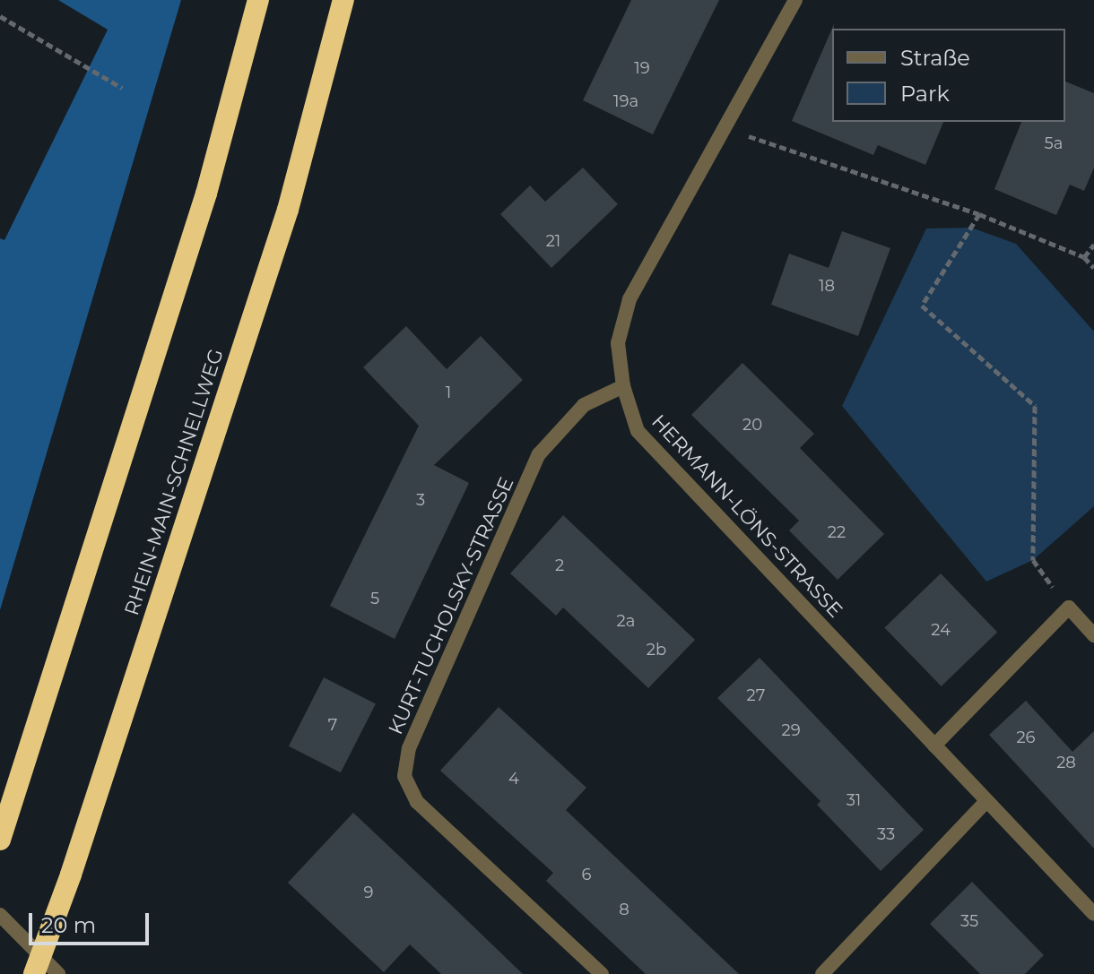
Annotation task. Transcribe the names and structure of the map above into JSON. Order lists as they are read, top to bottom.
{
  "streets": {
    "highway": ["RHEIN-MAIN-SCHNELLWEG"],
    "street": ["HERMANN-LÖNS-STRASSE", "KURT-TUCHOLSKY-STRASSE"]
  },
  "crossings": [
    ["HERMANN-LÖNS-STRASSE", "KURT-TUCHOLSKY-STRASSE"]
  ],
  "house_numbers": [
    "19",
    "19a",
    "5a",
    "21",
    "18",
    "1",
    "20",
    "3",
    "22",
    "2",
    "5",
    "2a",
    "24",
    "2b",
    "27",
    "7",
    "29",
    "26",
    "28",
    "4",
    "31",
    "33",
    "6",
    "9",
    "8",
    "35"
  ],
  "legend": ["Straße", "Park"],
  "scale_bar": "20 m"
}
